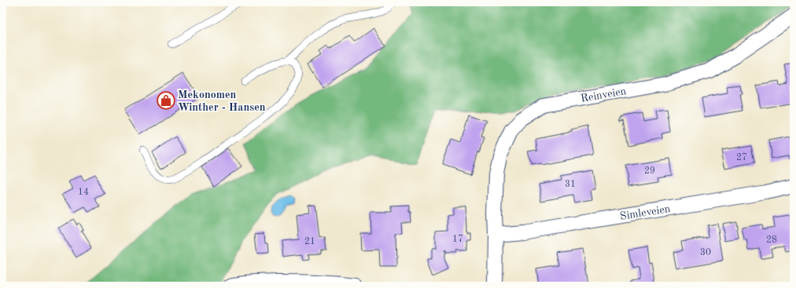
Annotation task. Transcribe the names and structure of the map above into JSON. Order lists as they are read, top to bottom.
{
  "streets": {
    "street": ["Reinveien", "Simleveien"]
  },
  "crossings": [
    ["Reinveien", "Simleveien"]
  ],
  "places": {
    "shop": ["Mekonomen Winther - Hansen"]
  },
  "house_numbers": [
    "27",
    "29",
    "31",
    "14",
    "17",
    "28",
    "21",
    "30"
  ]
}
